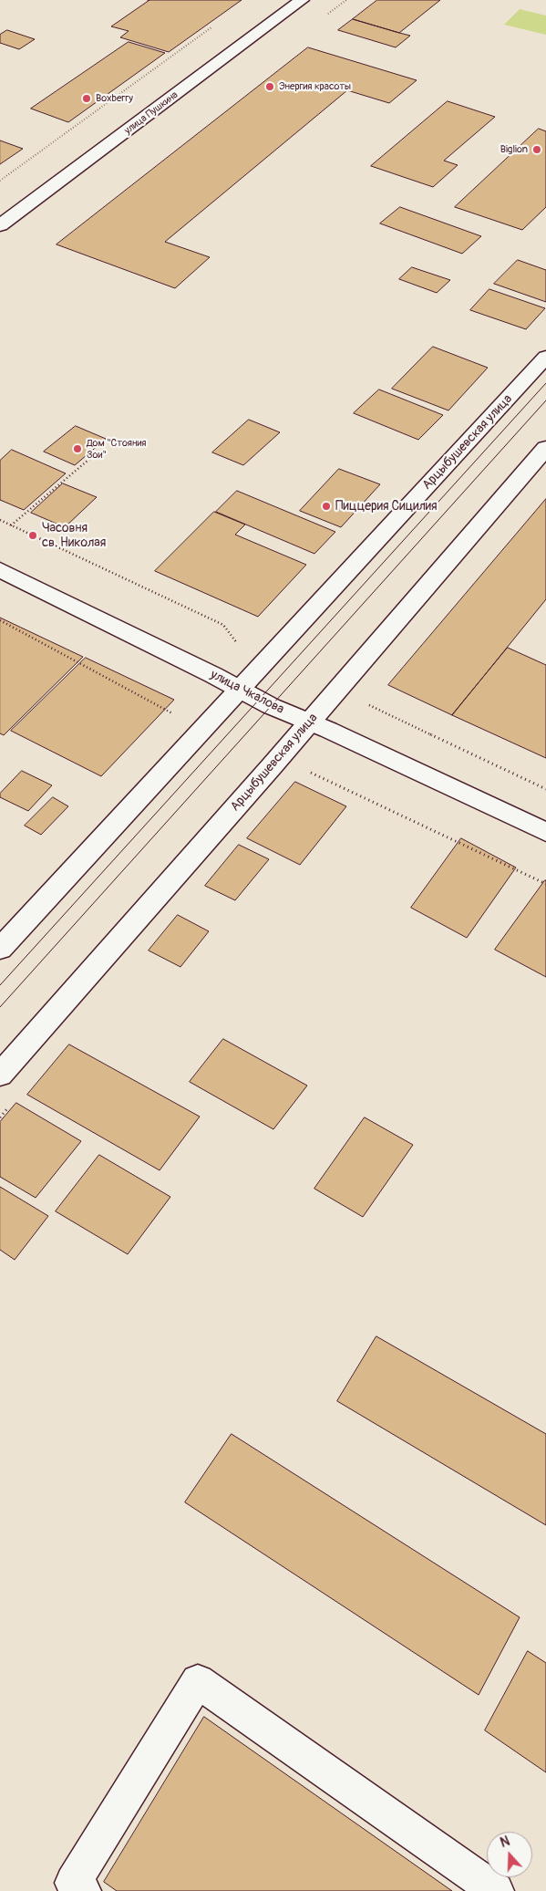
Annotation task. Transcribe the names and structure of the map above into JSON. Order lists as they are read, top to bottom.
{
  "streets": {
    "main road": ["улица Пушкина", "Арцыбушевская улица", "улица Чкалова"]
  },
  "crossings": [
    ["Арцыбушевская улица", "улица Чкалова"]
  ],
  "places": [
    "Энергия красоты",
    "Boxberry",
    "Biglion",
    "Дом \"Стояния Зои\"",
    "Пиццерия Сицилия",
    "Часовня св. Николая"
  ],
  "north": "top"
}
